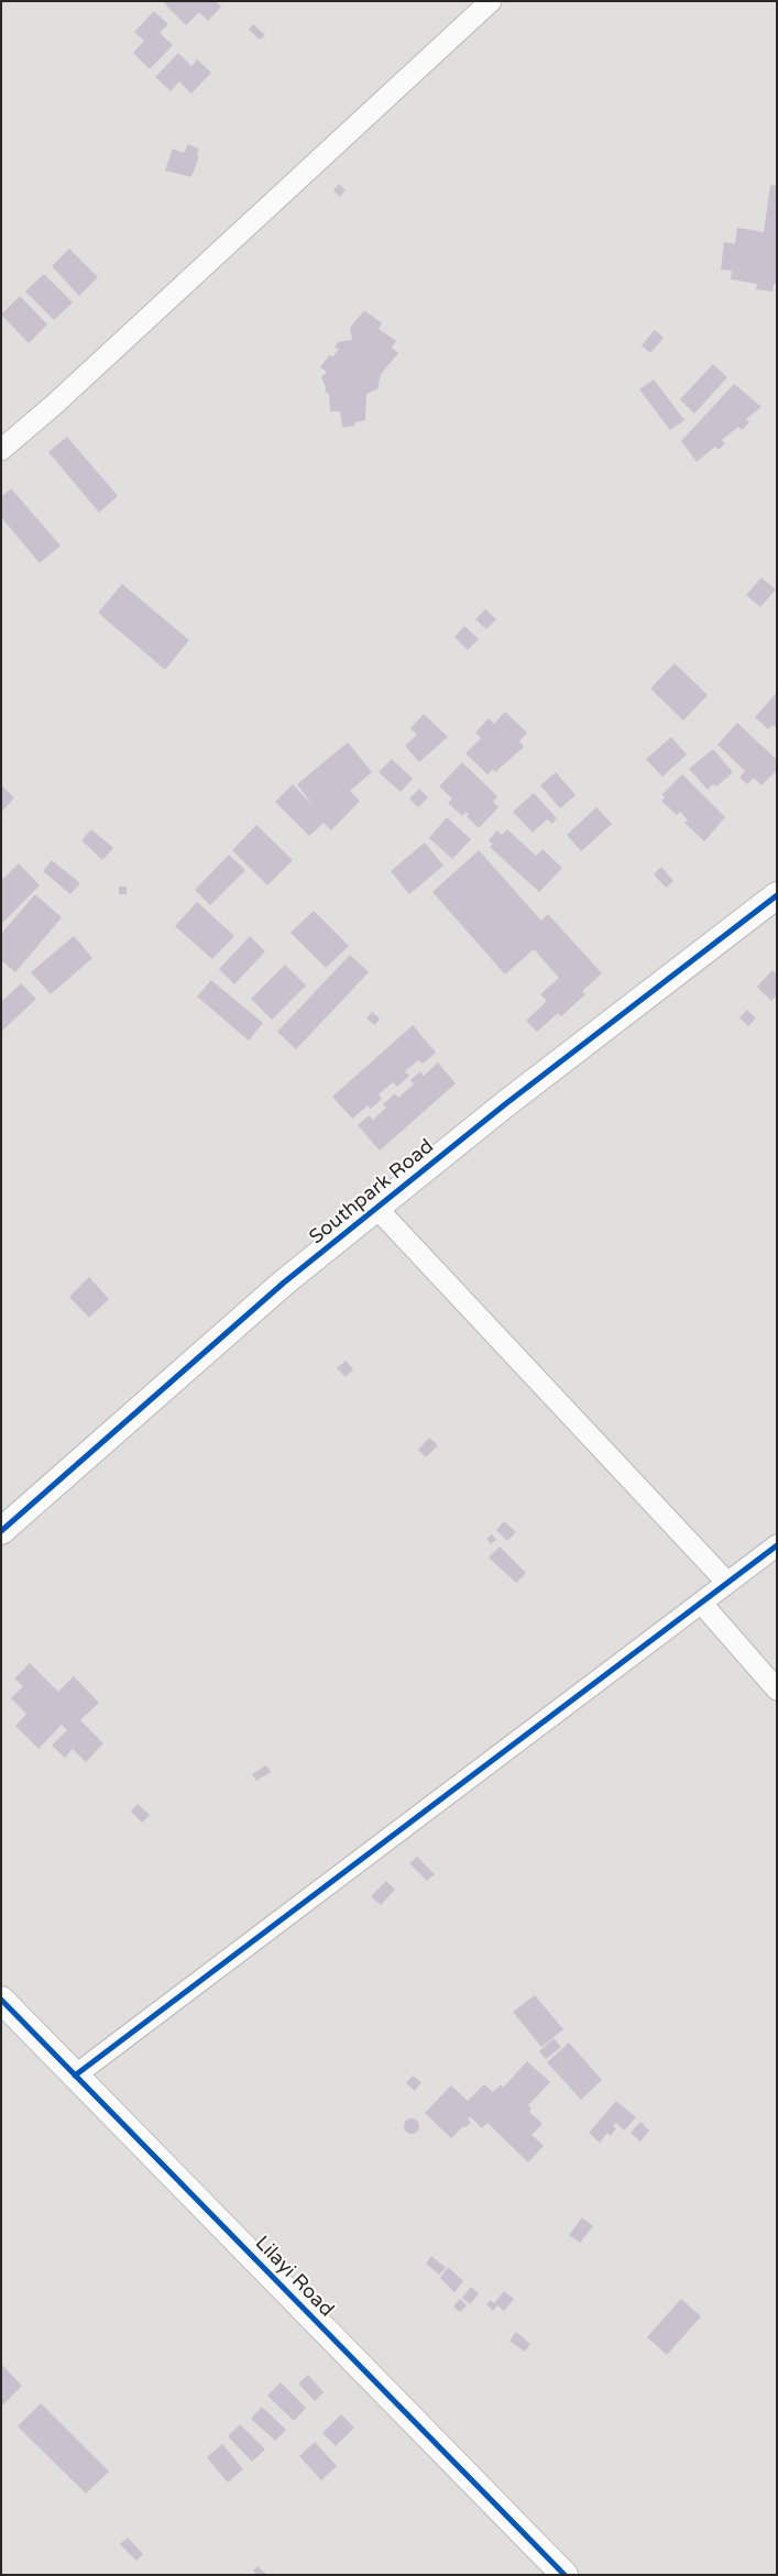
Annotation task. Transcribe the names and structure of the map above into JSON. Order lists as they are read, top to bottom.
{
  "streets": {
    "street": ["Southpark Road", "Lilayi Road"]
  }
}
